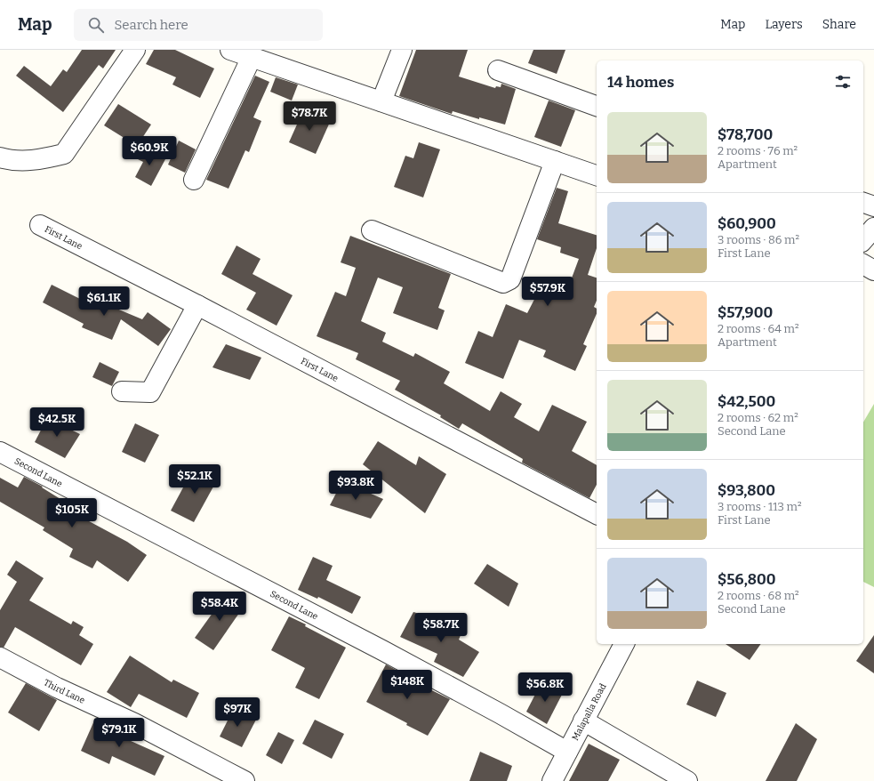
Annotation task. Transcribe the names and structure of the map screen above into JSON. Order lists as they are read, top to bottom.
{
  "streets": {
    "street": [
      "First Lane",
      "Second Lane",
      "Third Lane",
      "Malapalla Road"
    ]
  },
  "crossings": [
    ["Second Lane", "Malapalla Road"]
  ],
  "page": {
    "header": "Map",
    "search": "Search here",
    "nav": ["Map", "Layers", "Share"],
    "heading": "14 homes",
    "price": [
      "$78.7K",
      "$60.9K",
      "$57.9K",
      "$61.1K",
      "$42.5K",
      "$52.1K",
      "$93.8K",
      "$105K",
      "$58.4K",
      "$58.7K",
      "$148K",
      "$56.8K",
      "$97K",
      "$79.1K"
    ],
    "list": [
      {
        "name": "$78,700",
        "note": "2 rooms · 76 m² · Apartment"
      },
      {
        "name": "$60,900",
        "note": "3 rooms · 86 m² · First Lane"
      },
      {
        "name": "$57,900",
        "note": "2 rooms · 64 m² · Apartment"
      },
      {
        "name": "$42,500",
        "note": "2 rooms · 62 m² · Second Lane"
      },
      {
        "name": "$93,800",
        "note": "3 rooms · 113 m² · First Lane"
      },
      {
        "name": "$56,800",
        "note": "2 rooms · 68 m² · Second Lane"
      }
    ]
  }
}
